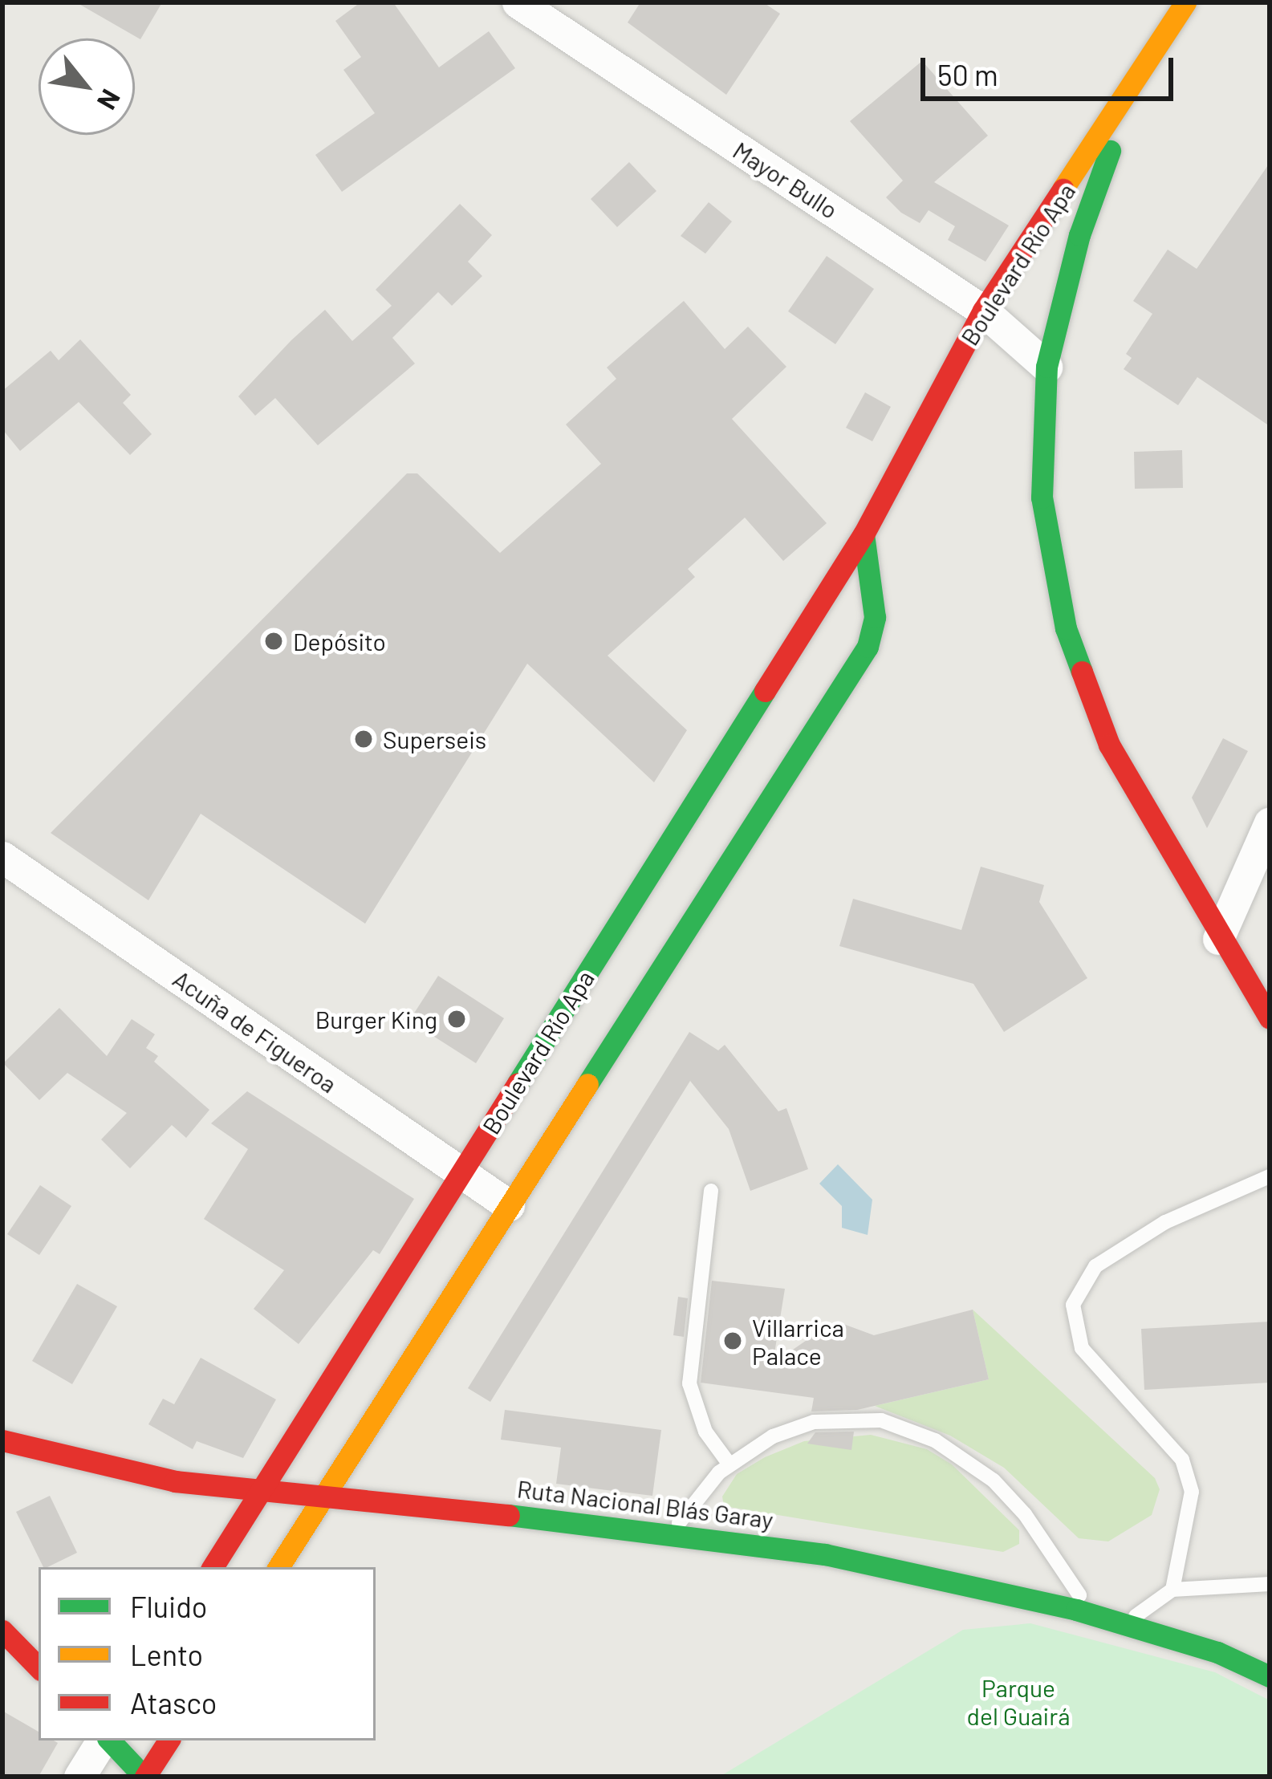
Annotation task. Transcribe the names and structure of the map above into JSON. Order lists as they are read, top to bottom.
{
  "streets": {
    "main road": ["Boulevard Río Apa", "Ruta Nacional Blás Garay"],
    "street": ["Mayor Bullo", "Acuña de Figueroa"]
  },
  "crossings": [
    ["Mayor Bullo", "Boulevard Río Apa"],
    ["Boulevard Río Apa", "Acuña de Figueroa"],
    ["Boulevard Río Apa", "Ruta Nacional Blás Garay"]
  ],
  "parks": ["Parque del Guairá"],
  "places": [
    "Depósito",
    "Superseis",
    "Burger King",
    "Villarrica Palace"
  ],
  "legend": ["Fluido", "Lento", "Atasco"],
  "scale_bar": "50 m",
  "north": "bottom right"
}
